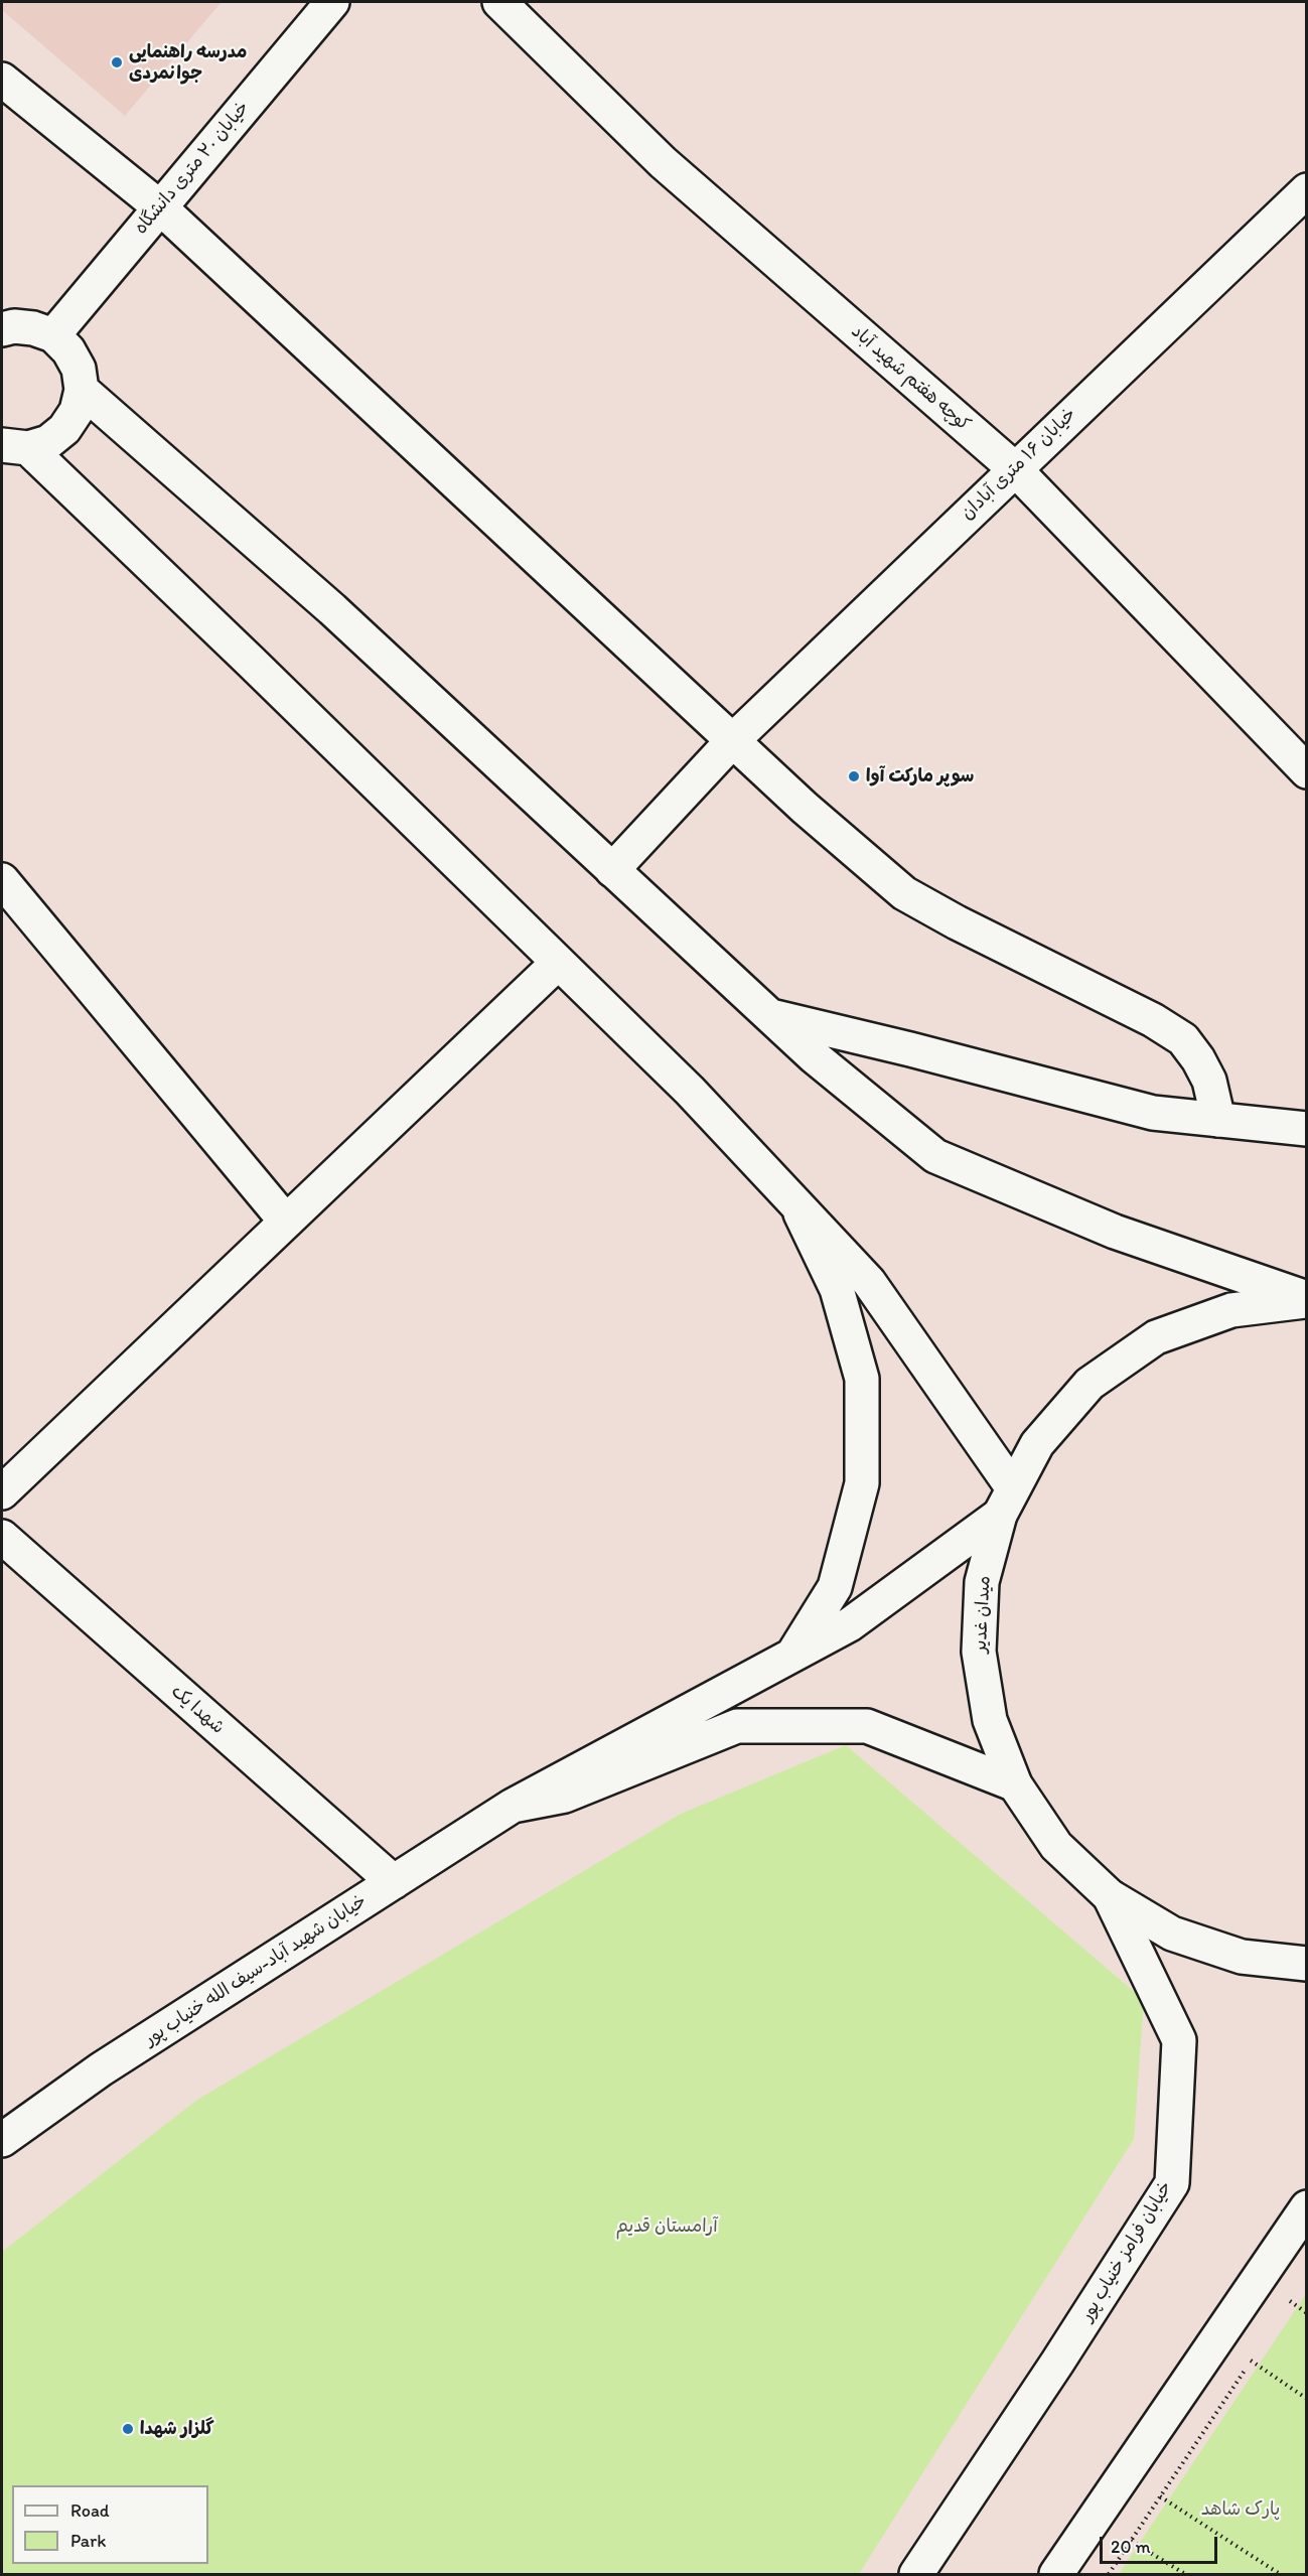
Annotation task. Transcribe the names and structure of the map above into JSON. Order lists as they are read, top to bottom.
{
  "streets": {
    "street": [
      "خیابان ۲۰ متری دانشگاه",
      "کوچه هفتم شهید آباد",
      "خیابان ۱۶ متری آبادان",
      "میدان غدیر",
      "شهدا یک",
      "خیابان شهید آباد-سیف الله خنیاب پور",
      "خیابان فرامز خنیاب پور"
    ]
  },
  "crossings": [
    ["کوچه هفتم شهید آباد", "خیابان ۱۶ متری آبادان"],
    ["میدان غدیر", "خیابان شهید آباد-سیف الله خنیاب پور"],
    ["میدان غدیر", "خیابان فرامز خنیاب پور"],
    ["شهدا یک", "خیابان شهید آباد-سیف الله خنیاب پور"]
  ],
  "parks": ["آرامستان قدیم", "پارک شاهد"],
  "places": ["مدرسه راهنمایی جوانمردی", "سوپر مارکت آوا", "گلزار شهدا"],
  "legend": ["Road", "Park"],
  "scale_bar": "20 m"
}
